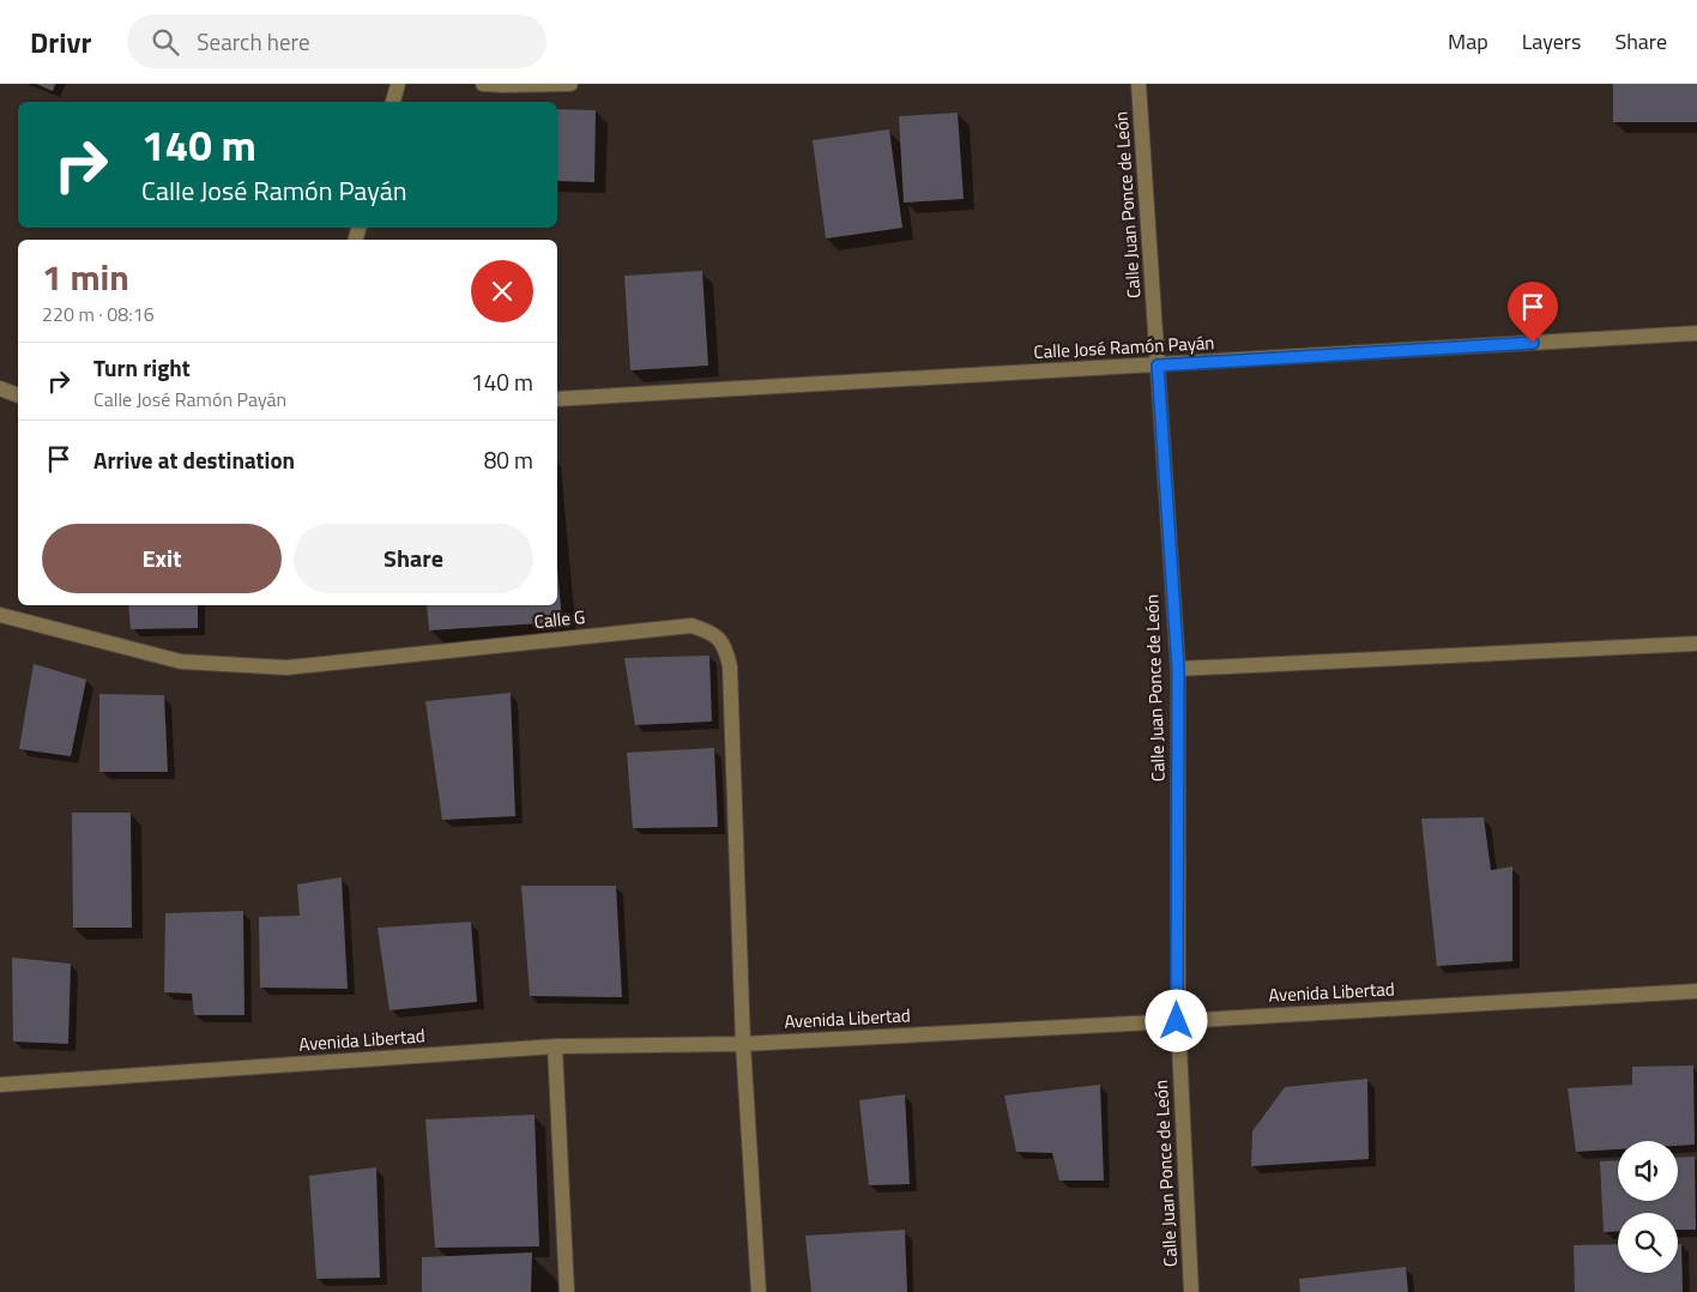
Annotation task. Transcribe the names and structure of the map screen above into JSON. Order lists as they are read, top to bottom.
{
  "streets": {
    "street": [
      "Calle Juan Ponce de León",
      "Calle José Ramón Payán",
      "Calle G",
      "Avenida Libertad"
    ]
  },
  "crossings": [
    ["Calle Juan Ponce de León", "Calle José Ramón Payán"],
    ["Calle Juan Ponce de León", "Avenida Libertad"],
    ["Calle G", "Avenida Libertad"]
  ],
  "page": {
    "header": "Drivr",
    "search": "Search here",
    "nav": ["Map", "Layers", "Share"],
    "turn": ["140 m", "Calle José Ramón Payán"],
    "heading": ["1 min", "220 m · 08:16"],
    "list": [
      {
        "name": "Turn right",
        "note": "Calle José Ramón Payán",
        "value": "140 m"
      },
      {
        "name": "Arrive at destination",
        "value": "80 m"
      }
    ],
    "buttons": ["Exit", "Share"]
  }
}
